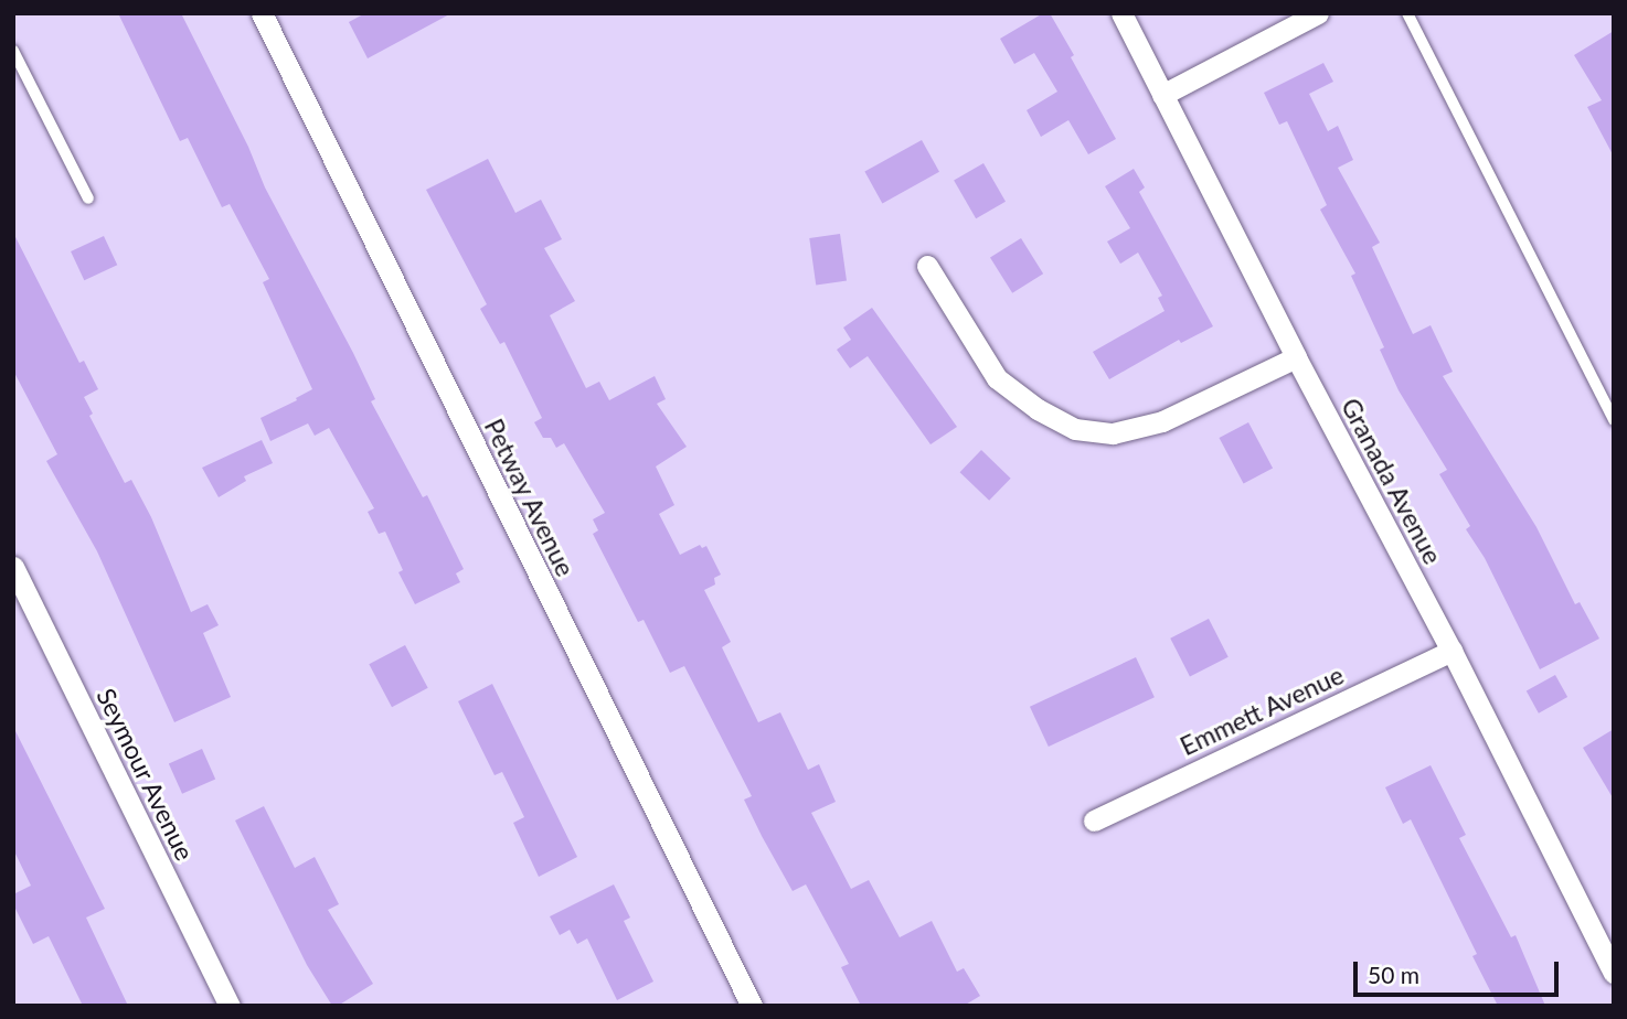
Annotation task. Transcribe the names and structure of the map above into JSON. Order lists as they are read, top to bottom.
{
  "streets": {
    "street": [
      "Granada Avenue",
      "Petway Avenue",
      "Emmett Avenue",
      "Seymour Avenue"
    ]
  },
  "crossings": [
    ["Granada Avenue", "Emmett Avenue"]
  ],
  "scale_bar": "50 m"
}
